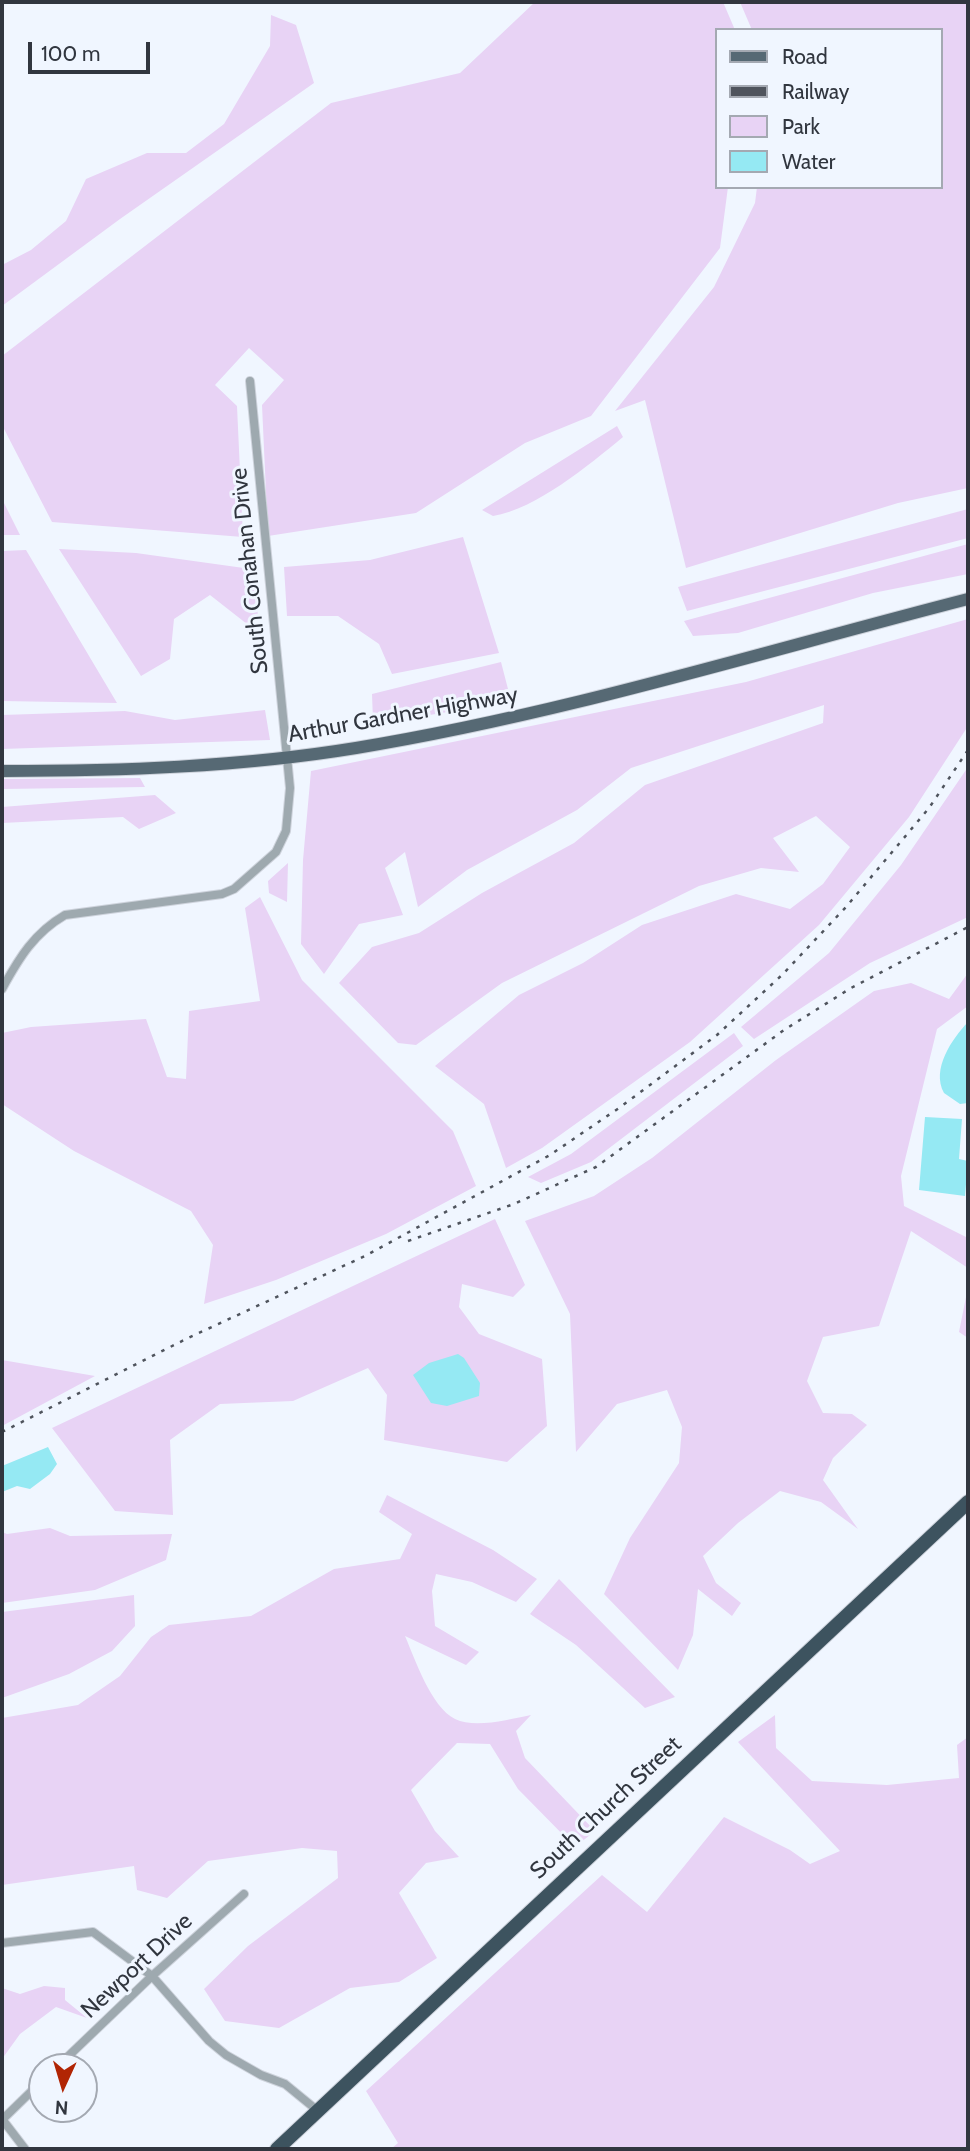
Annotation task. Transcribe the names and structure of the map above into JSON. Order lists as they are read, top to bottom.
{
  "streets": {
    "highway": ["South Church Street"],
    "main road": ["Arthur Gardner Highway"],
    "street": ["South Conahan Drive", "Newport Drive"]
  },
  "crossings": [
    ["South Conahan Drive", "Arthur Gardner Highway"]
  ],
  "legend": [
    "Road",
    "Railway",
    "Park",
    "Water"
  ],
  "scale_bar": "100 m",
  "north": "bottom"
}
